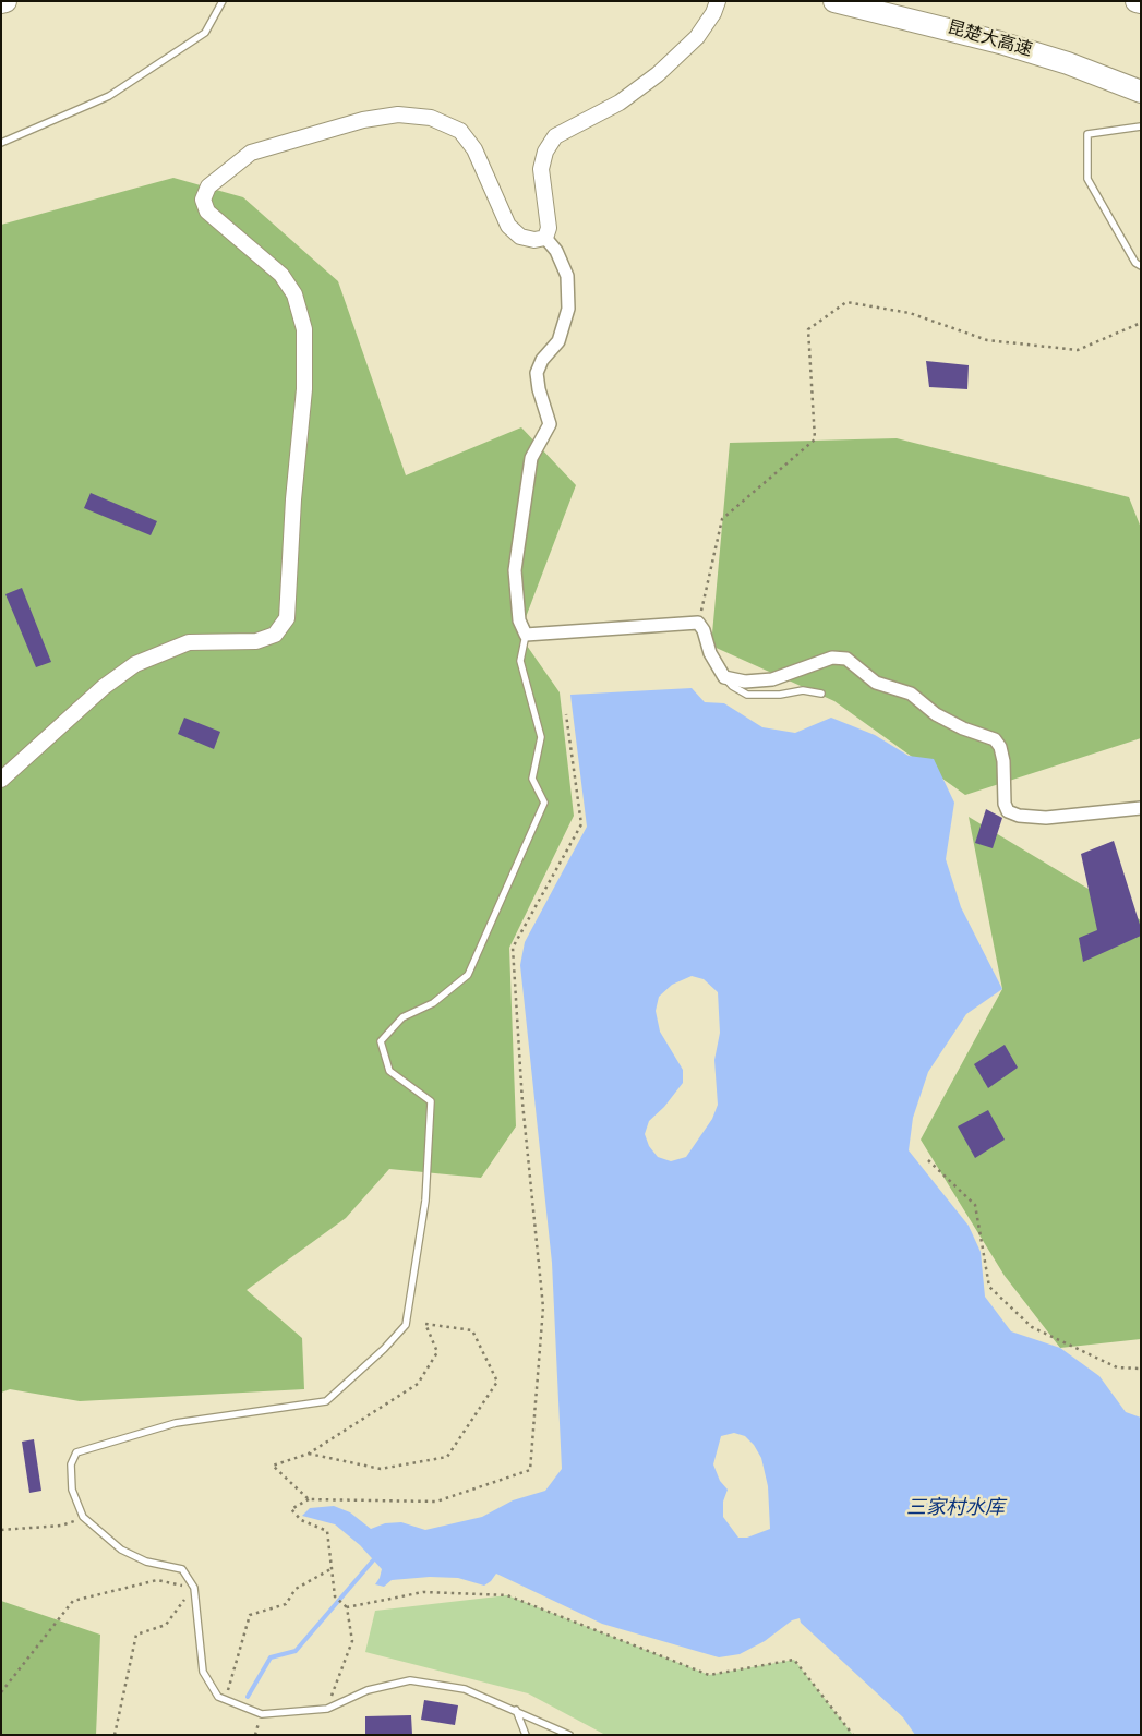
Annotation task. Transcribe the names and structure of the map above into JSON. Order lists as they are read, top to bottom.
{
  "streets": {
    "highway": ["昆楚大高速"]
  },
  "water": ["三家村水库"]
}
